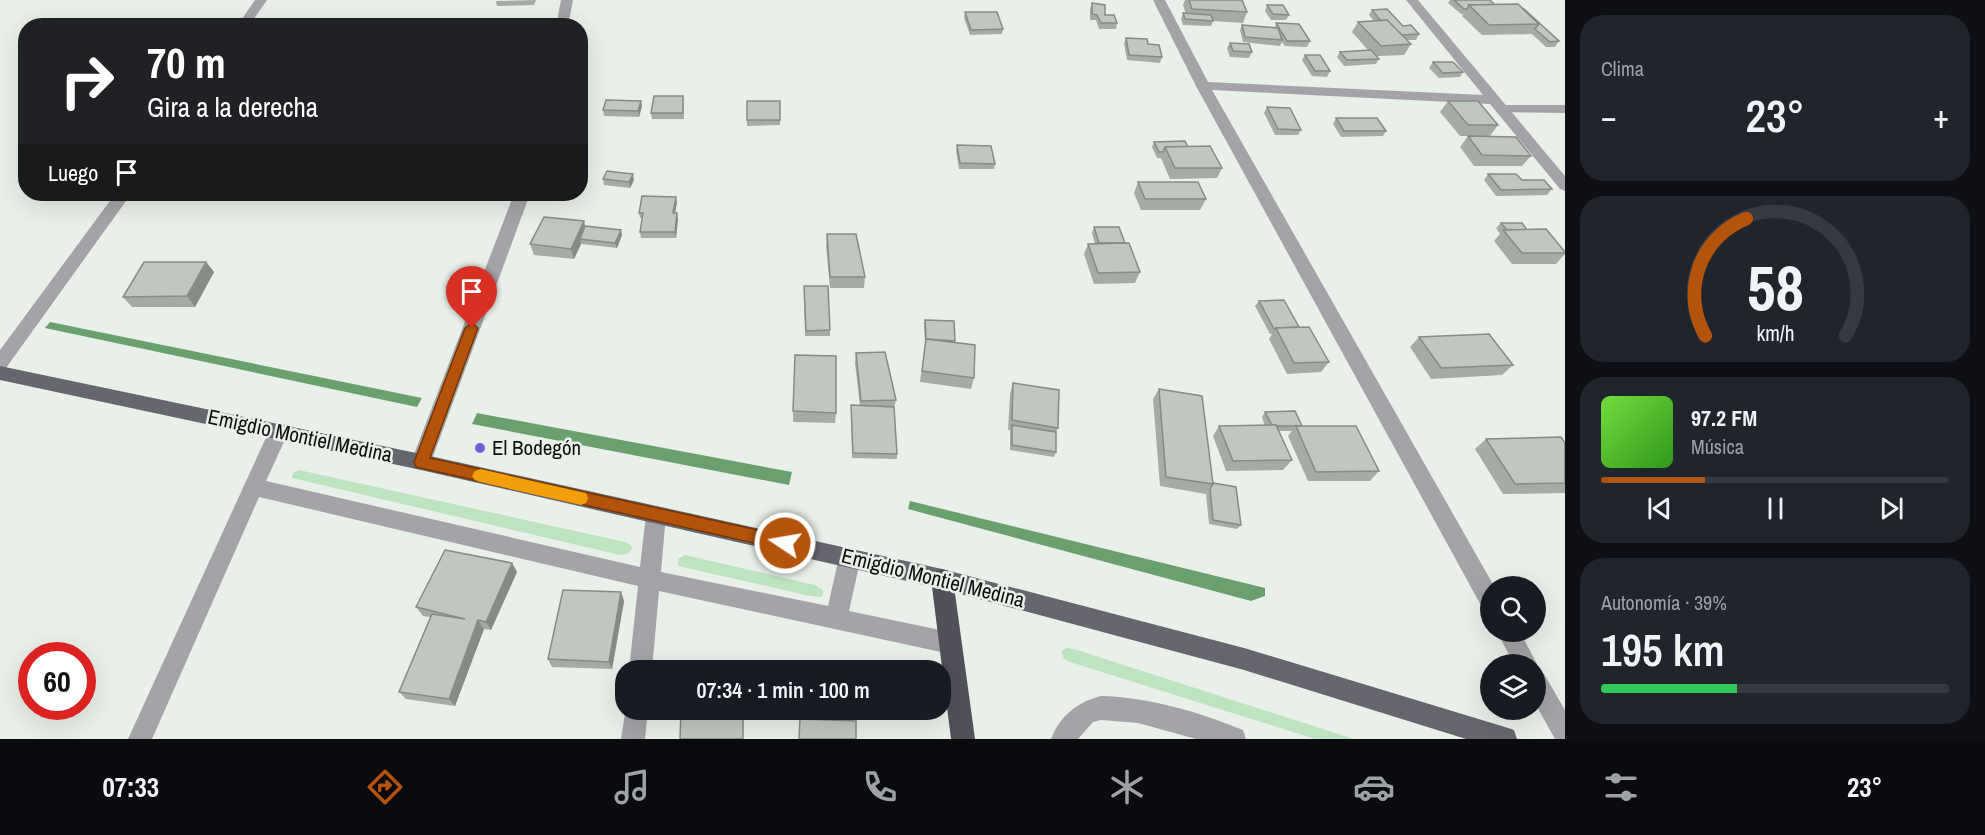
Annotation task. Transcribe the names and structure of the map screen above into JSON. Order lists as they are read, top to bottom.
{
  "streets": {
    "main road": ["Emigdio Montiel Medina"]
  },
  "places": ["El Bodegón"],
  "page": {
    "tile": [
      "Clima",
      ["Autonomía · 39%", "195 km"]
    ],
    "turn": ["70 m", "Gira a la derecha"],
    "heat": ["−", "23°", "+"],
    "then": "Luego",
    "song": ["97.2 FM", "Música"],
    "limit": "60",
    "trip": "07:34 · 1 min · 100 m",
    "tabs": ["07:33", "23°"],
    "gauge": ["58", "km/h"]
  }
}
